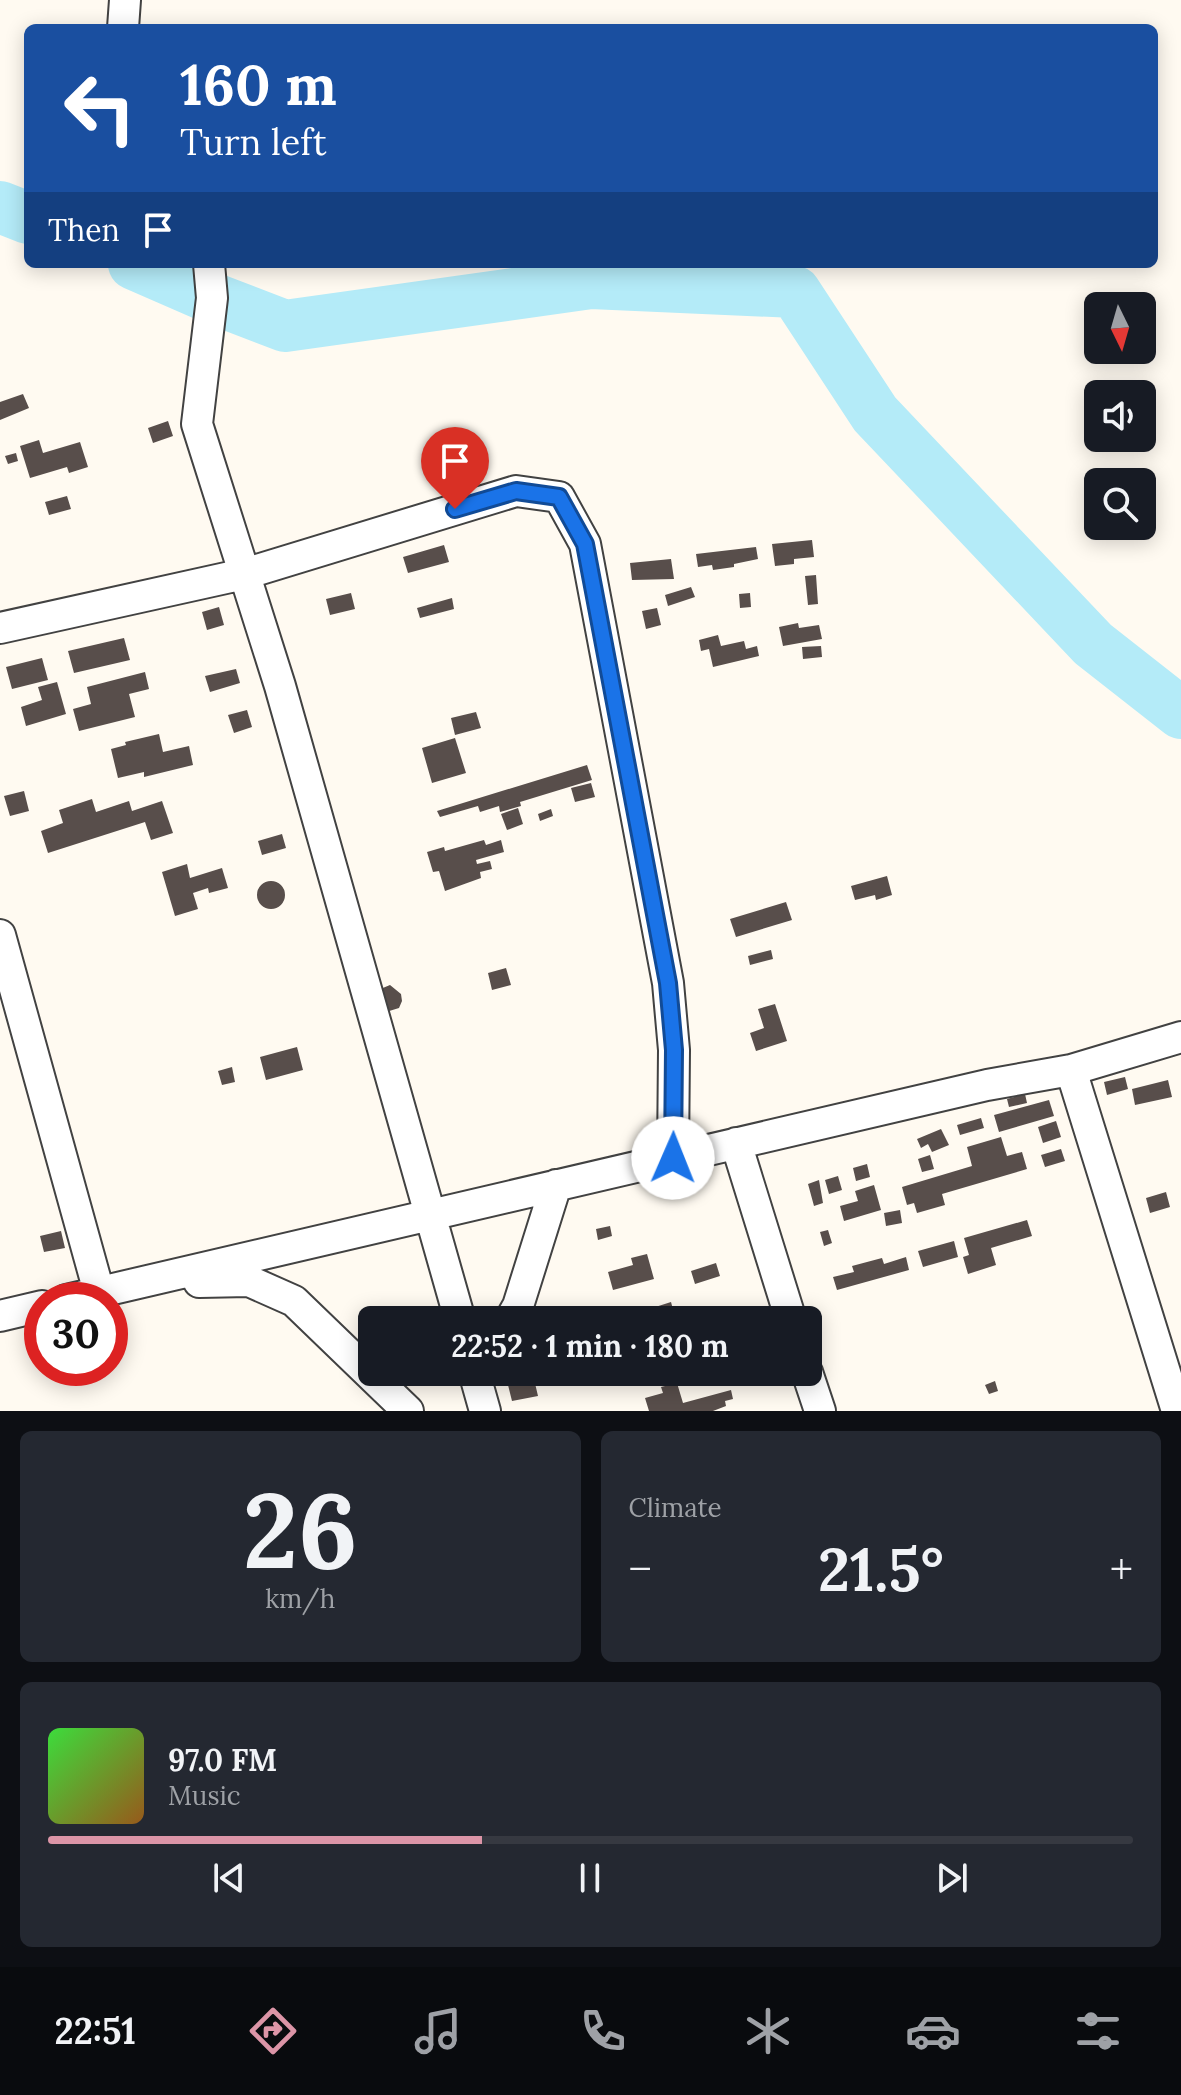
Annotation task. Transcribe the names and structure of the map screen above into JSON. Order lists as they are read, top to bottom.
{
  "north": "bottom",
  "page": {
    "turn": ["160 m", "Turn left"],
    "then": "Then",
    "limit": "30",
    "trip": "22:52 · 1 min · 180 m",
    "tile": [
      ["26", "km/h"],
      "Climate"
    ],
    "heat": ["−", "21.5°", "+"],
    "song": ["97.0 FM", "Music"],
    "tabs": "22:51"
  }
}
